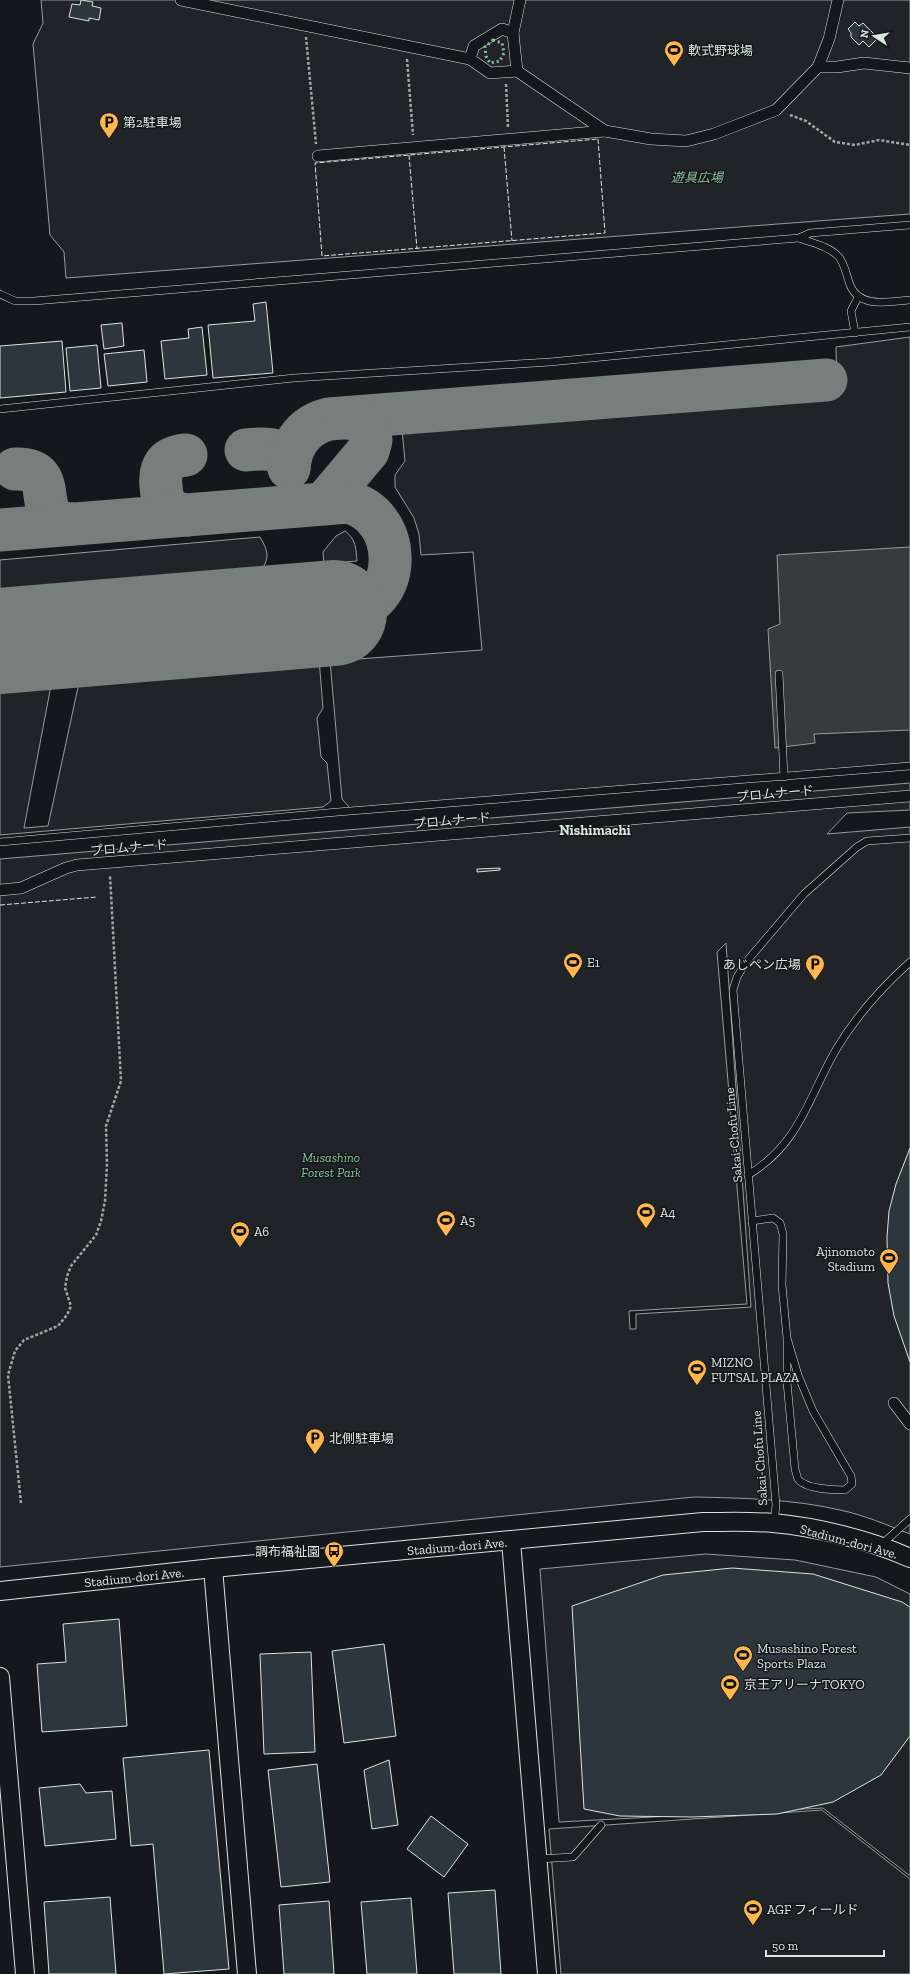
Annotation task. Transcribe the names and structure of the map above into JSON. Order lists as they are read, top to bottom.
{
  "streets": {
    "street": ["プロムナード", "Stadium-dori Ave."],
    "lane": ["Sakai-Chofu Line"]
  },
  "crossings": [
    ["Sakai-Chofu Line", "Stadium-dori Ave."]
  ],
  "districts": ["Nishimachi"],
  "parks": ["遊具広場", "Musashino Forest Park"],
  "places": {
    "sports": [
      "軟式野球場",
      "E1",
      "A4",
      "A5",
      "A6",
      "Ajinomoto Stadium",
      "MIZNO FUTSAL PLAZA",
      "Musashino Forest Sports Plaza",
      "京王アリーナTOKYO",
      "AGF フィールド"
    ],
    "parking": ["第2駐車場", "あじペン広場", "北側駐車場"],
    "bus stop": ["調布福祉園"]
  },
  "scale_bar": "50 m",
  "north": "left"
}
